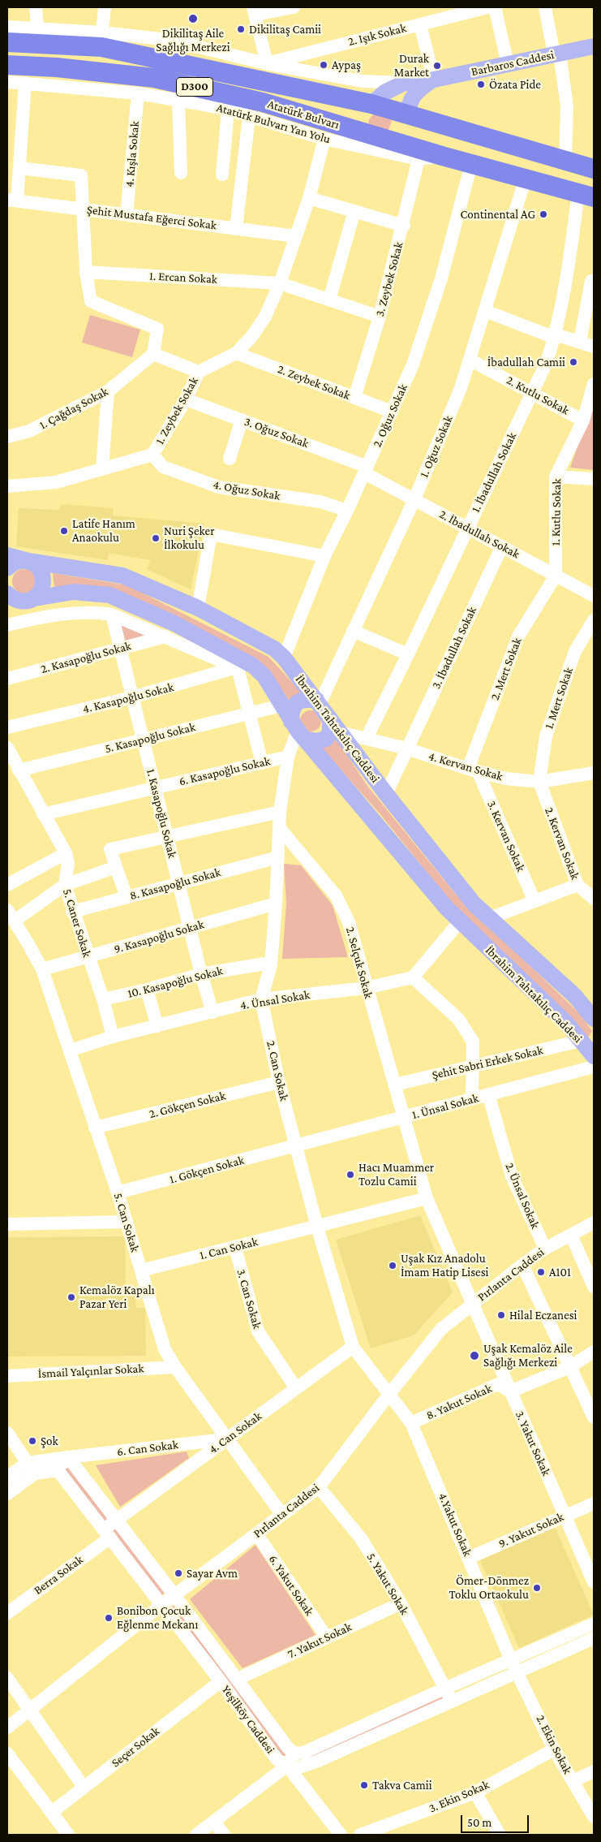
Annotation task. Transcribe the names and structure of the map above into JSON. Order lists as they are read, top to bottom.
{
  "streets": {
    "highway": ["D300", "Atatürk Bulvarı"],
    "main road": ["Barbaros Caddesi", "İbrahim Tahtakılıç Caddesi"],
    "street": [
      "2. Işık Sokak",
      "Atatürk Bulvarı Yan Yolu",
      "4. Kışla Sokak",
      "Şehit Mustafa Eğerci Sokak",
      "1. Ercan Sokak",
      "3. Zeybek Sokak",
      "2. Zeybek Sokak",
      "2. Kutlu Sokak",
      "1. Çağdaş Sokak",
      "1. Zeybek Sokak",
      "2. Oğuz Sokak",
      "3. Oğuz Sokak",
      "1. Oğuz Sokak",
      "1. İbadullah Sokak",
      "4. Oğuz Sokak",
      "1. Kutlu Sokak",
      "2. İbadullah Sokak",
      "3. İbadullah Sokak",
      "2. Kasapoğlu Sokak",
      "2. Mert Sokak",
      "4. Kasapoğlu Sokak",
      "1. Mert Sokak",
      "5. Kasapoğlu Sokak",
      "4. Kervan Sokak",
      "6. Kasapoğlu Sokak",
      "1. Kasapoğlu Sokak",
      "3. Kervan Sokak",
      "2. Kervan Sokak",
      "8. Kasapoğlu Sokak",
      "5. Caner Sokak",
      "9. Kasapoğlu Sokak",
      "2. Selçuk Sokak",
      "10. Kasapoğlu Sokak",
      "4. Ünsal Sokak",
      "Şehit Sabri Erkek Sokak",
      "2. Can Sokak",
      "2. Gökçen Sokak",
      "1. Ünsal Sokak",
      "1. Gökçen Sokak",
      "2. Ünsal Sokak",
      "5. Can Sokak",
      "1. Can Sokak",
      "Pırlanta Caddesi",
      "3. Can Sokak",
      "İsmail Yalçınlar Sokak",
      "8. Yakut Sokak",
      "4. Can Sokak",
      "3. Yakut Sokak",
      "6. Can Sokak",
      "4.Yakut Sokak",
      "9. Yakut Sokak",
      "Berra Sokak",
      "5. Yakut Sokak",
      "6. Yakut Sokak",
      "7. Yakut Sokak",
      "Yeşilköy Caddesi",
      "2. Ekin Sokak",
      "Seçer Sokak",
      "3. Ekin Sokak"
    ]
  },
  "crossings": [
    ["Atatürk Bulvarı", "Atatürk Bulvarı Yan Yolu"],
    ["Atatürk Bulvarı", "2. Oğuz Sokak"],
    ["Atatürk Bulvarı", "1. Oğuz Sokak"],
    ["Atatürk Bulvarı", "1. İbadullah Sokak"],
    ["Atatürk Bulvarı Yan Yolu", "4. Kışla Sokak"],
    ["Atatürk Bulvarı Yan Yolu", "3. Zeybek Sokak"],
    ["Atatürk Bulvarı Yan Yolu", "1. Zeybek Sokak"],
    ["4. Kışla Sokak", "Şehit Mustafa Eğerci Sokak"],
    ["Şehit Mustafa Eğerci Sokak", "1. Zeybek Sokak"],
    ["1. Ercan Sokak", "3. Zeybek Sokak"],
    ["1. Ercan Sokak", "1. Zeybek Sokak"],
    ["3. Zeybek Sokak", "2. Zeybek Sokak"],
    ["2. Zeybek Sokak", "1. Zeybek Sokak"],
    ["2. Zeybek Sokak", "2. Oğuz Sokak"],
    ["2. Kutlu Sokak", "1. Oğuz Sokak"],
    ["2. Kutlu Sokak", "1. İbadullah Sokak"],
    ["2. Kutlu Sokak", "1. Kutlu Sokak"],
    ["1. Zeybek Sokak", "3. Oğuz Sokak"],
    ["1. Zeybek Sokak", "4. Oğuz Sokak"],
    ["2. Oğuz Sokak", "3. Oğuz Sokak"],
    ["2. Oğuz Sokak", "4. Oğuz Sokak"],
    ["2. Oğuz Sokak", "2. İbadullah Sokak"],
    ["2. Oğuz Sokak", "İbrahim Tahtakılıç Caddesi"],
    ["3. Oğuz Sokak", "2. İbadullah Sokak"],
    ["1. Oğuz Sokak", "2. İbadullah Sokak"],
    ["1. Oğuz Sokak", "İbrahim Tahtakılıç Caddesi"],
    ["1. Oğuz Sokak", "2. Can Sokak"],
    ["1. İbadullah Sokak", "2. İbadullah Sokak"],
    ["1. İbadullah Sokak", "4. Kervan Sokak"],
    ["1. Kutlu Sokak", "2. İbadullah Sokak"],
    ["1. Kutlu Sokak", "2. Mert Sokak"],
    ["2. İbadullah Sokak", "3. İbadullah Sokak"],
    ["2. İbadullah Sokak", "2. Mert Sokak"],
    ["3. İbadullah Sokak", "İbrahim Tahtakılıç Caddesi"],
    ["3. İbadullah Sokak", "4. Kervan Sokak"],
    ["2. Kasapoğlu Sokak", "1. Kasapoğlu Sokak"],
    ["2. Mert Sokak", "4. Kervan Sokak"],
    ["2. Mert Sokak", "3. Kervan Sokak"],
    ["4. Kasapoğlu Sokak", "İbrahim Tahtakılıç Caddesi"],
    ["4. Kasapoğlu Sokak", "1. Kasapoğlu Sokak"],
    ["1. Mert Sokak", "4. Kervan Sokak"],
    ["1. Mert Sokak", "2. Kervan Sokak"],
    ["İbrahim Tahtakılıç Caddesi", "5. Kasapoğlu Sokak"],
    ["İbrahim Tahtakılıç Caddesi", "4. Kervan Sokak"],
    ["İbrahim Tahtakılıç Caddesi", "Şehit Sabri Erkek Sokak"],
    ["İbrahim Tahtakılıç Caddesi", "2. Can Sokak"],
    ["5. Kasapoğlu Sokak", "1. Kasapoğlu Sokak"],
    ["5. Kasapoğlu Sokak", "5. Caner Sokak"],
    ["4. Kervan Sokak", "3. Kervan Sokak"],
    ["4. Kervan Sokak", "2. Kervan Sokak"],
    ["6. Kasapoğlu Sokak", "1. Kasapoğlu Sokak"],
    ["6. Kasapoğlu Sokak", "5. Caner Sokak"],
    ["6. Kasapoğlu Sokak", "2. Can Sokak"],
    ["1. Kasapoğlu Sokak", "8. Kasapoğlu Sokak"],
    ["1. Kasapoğlu Sokak", "9. Kasapoğlu Sokak"],
    ["1. Kasapoğlu Sokak", "10. Kasapoğlu Sokak"],
    ["1. Kasapoğlu Sokak", "4. Ünsal Sokak"],
    ["8. Kasapoğlu Sokak", "5. Caner Sokak"],
    ["8. Kasapoğlu Sokak", "2. Can Sokak"],
    ["5. Caner Sokak", "9. Kasapoğlu Sokak"],
    ["5. Caner Sokak", "10. Kasapoğlu Sokak"],
    ["5. Caner Sokak", "4. Ünsal Sokak"],
    ["9. Kasapoğlu Sokak", "2. Can Sokak"],
    ["9. Kasapoğlu Sokak", "5. Can Sokak"],
    ["2. Selçuk Sokak", "4. Ünsal Sokak"],
    ["2. Selçuk Sokak", "Şehit Sabri Erkek Sokak"],
    ["2. Selçuk Sokak", "2. Can Sokak"],
    ["2. Selçuk Sokak", "1. Ünsal Sokak"],
    ["2. Selçuk Sokak", "3. Yakut Sokak"],
    ["10. Kasapoğlu Sokak", "2. Can Sokak"],
    ["4. Ünsal Sokak", "2. Can Sokak"],
    ["4. Ünsal Sokak", "5. Can Sokak"],
    ["2. Can Sokak", "2. Gökçen Sokak"],
    ["2. Can Sokak", "1. Ünsal Sokak"],
    ["2. Can Sokak", "1. Gökçen Sokak"],
    ["2. Can Sokak", "1. Can Sokak"],
    ["2. Can Sokak", "Pırlanta Caddesi"],
    ["2. Can Sokak", "4. Can Sokak"],
    ["2. Can Sokak", "4.Yakut Sokak"],
    ["2. Gökçen Sokak", "5. Can Sokak"],
    ["1. Ünsal Sokak", "1. Gökçen Sokak"],
    ["1. Ünsal Sokak", "2. Ünsal Sokak"],
    ["1. Gökçen Sokak", "5. Can Sokak"],
    ["2. Ünsal Sokak", "Pırlanta Caddesi"],
    ["5. Can Sokak", "1. Can Sokak"],
    ["5. Can Sokak", "Pırlanta Caddesi"],
    ["5. Can Sokak", "İsmail Yalçınlar Sokak"],
    ["5. Can Sokak", "4. Can Sokak"],
    ["5. Can Sokak", "6. Can Sokak"],
    ["1. Can Sokak", "3. Can Sokak"],
    ["Pırlanta Caddesi", "3. Yakut Sokak"],
    ["Pırlanta Caddesi", "4.Yakut Sokak"],
    ["Pırlanta Caddesi", "5. Yakut Sokak"],
    ["Pırlanta Caddesi", "6. Yakut Sokak"],
    ["Pırlanta Caddesi", "Yeşilköy Caddesi"],
    ["3. Can Sokak", "4. Can Sokak"],
    ["8. Yakut Sokak", "3. Yakut Sokak"],
    ["8. Yakut Sokak", "4.Yakut Sokak"],
    ["4. Can Sokak", "6. Can Sokak"],
    ["4. Can Sokak", "Berra Sokak"],
    ["4. Can Sokak", "Yeşilköy Caddesi"],
    ["3. Yakut Sokak", "9. Yakut Sokak"],
    ["6. Can Sokak", "Yeşilköy Caddesi"],
    ["4.Yakut Sokak", "9. Yakut Sokak"],
    ["4.Yakut Sokak", "Yeşilköy Caddesi"],
    ["4.Yakut Sokak", "2. Ekin Sokak"],
    ["Berra Sokak", "Yeşilköy Caddesi"],
    ["5. Yakut Sokak", "7. Yakut Sokak"],
    ["5. Yakut Sokak", "Yeşilköy Caddesi"],
    ["6. Yakut Sokak", "7. Yakut Sokak"],
    ["7. Yakut Sokak", "Yeşilköy Caddesi"],
    ["Yeşilköy Caddesi", "2. Ekin Sokak"],
    ["Yeşilköy Caddesi", "Seçer Sokak"],
    ["2. Ekin Sokak", "3. Ekin Sokak"]
  ],
  "places": [
    "Dikilitaş Aile Sağlığı Merkezi",
    "Dikilitaş Camii",
    "Aypaş",
    "Durak Market",
    "Özata Pide",
    "Continental AG",
    "İbadullah Camii",
    "Latife Hanım Anaokulu",
    "Nuri Şeker İlkokulu",
    "Hacı Muammer Tozlu Camii",
    "Uşak Kız Anadolu İmam Hatip Lisesi",
    "A101",
    "Kemalöz Kapalı Pazar Yeri",
    "Hilal Eczanesi",
    "Uşak Kemalöz Aile Sağlığı Merkezi",
    "Şok",
    "Sayar Avm",
    "Ömer-Dönmez Toklu Ortaokulu",
    "Bonibon Çocuk Eğlenme Mekanı",
    "Takva Camii"
  ],
  "scale_bar": "50 m"
}
